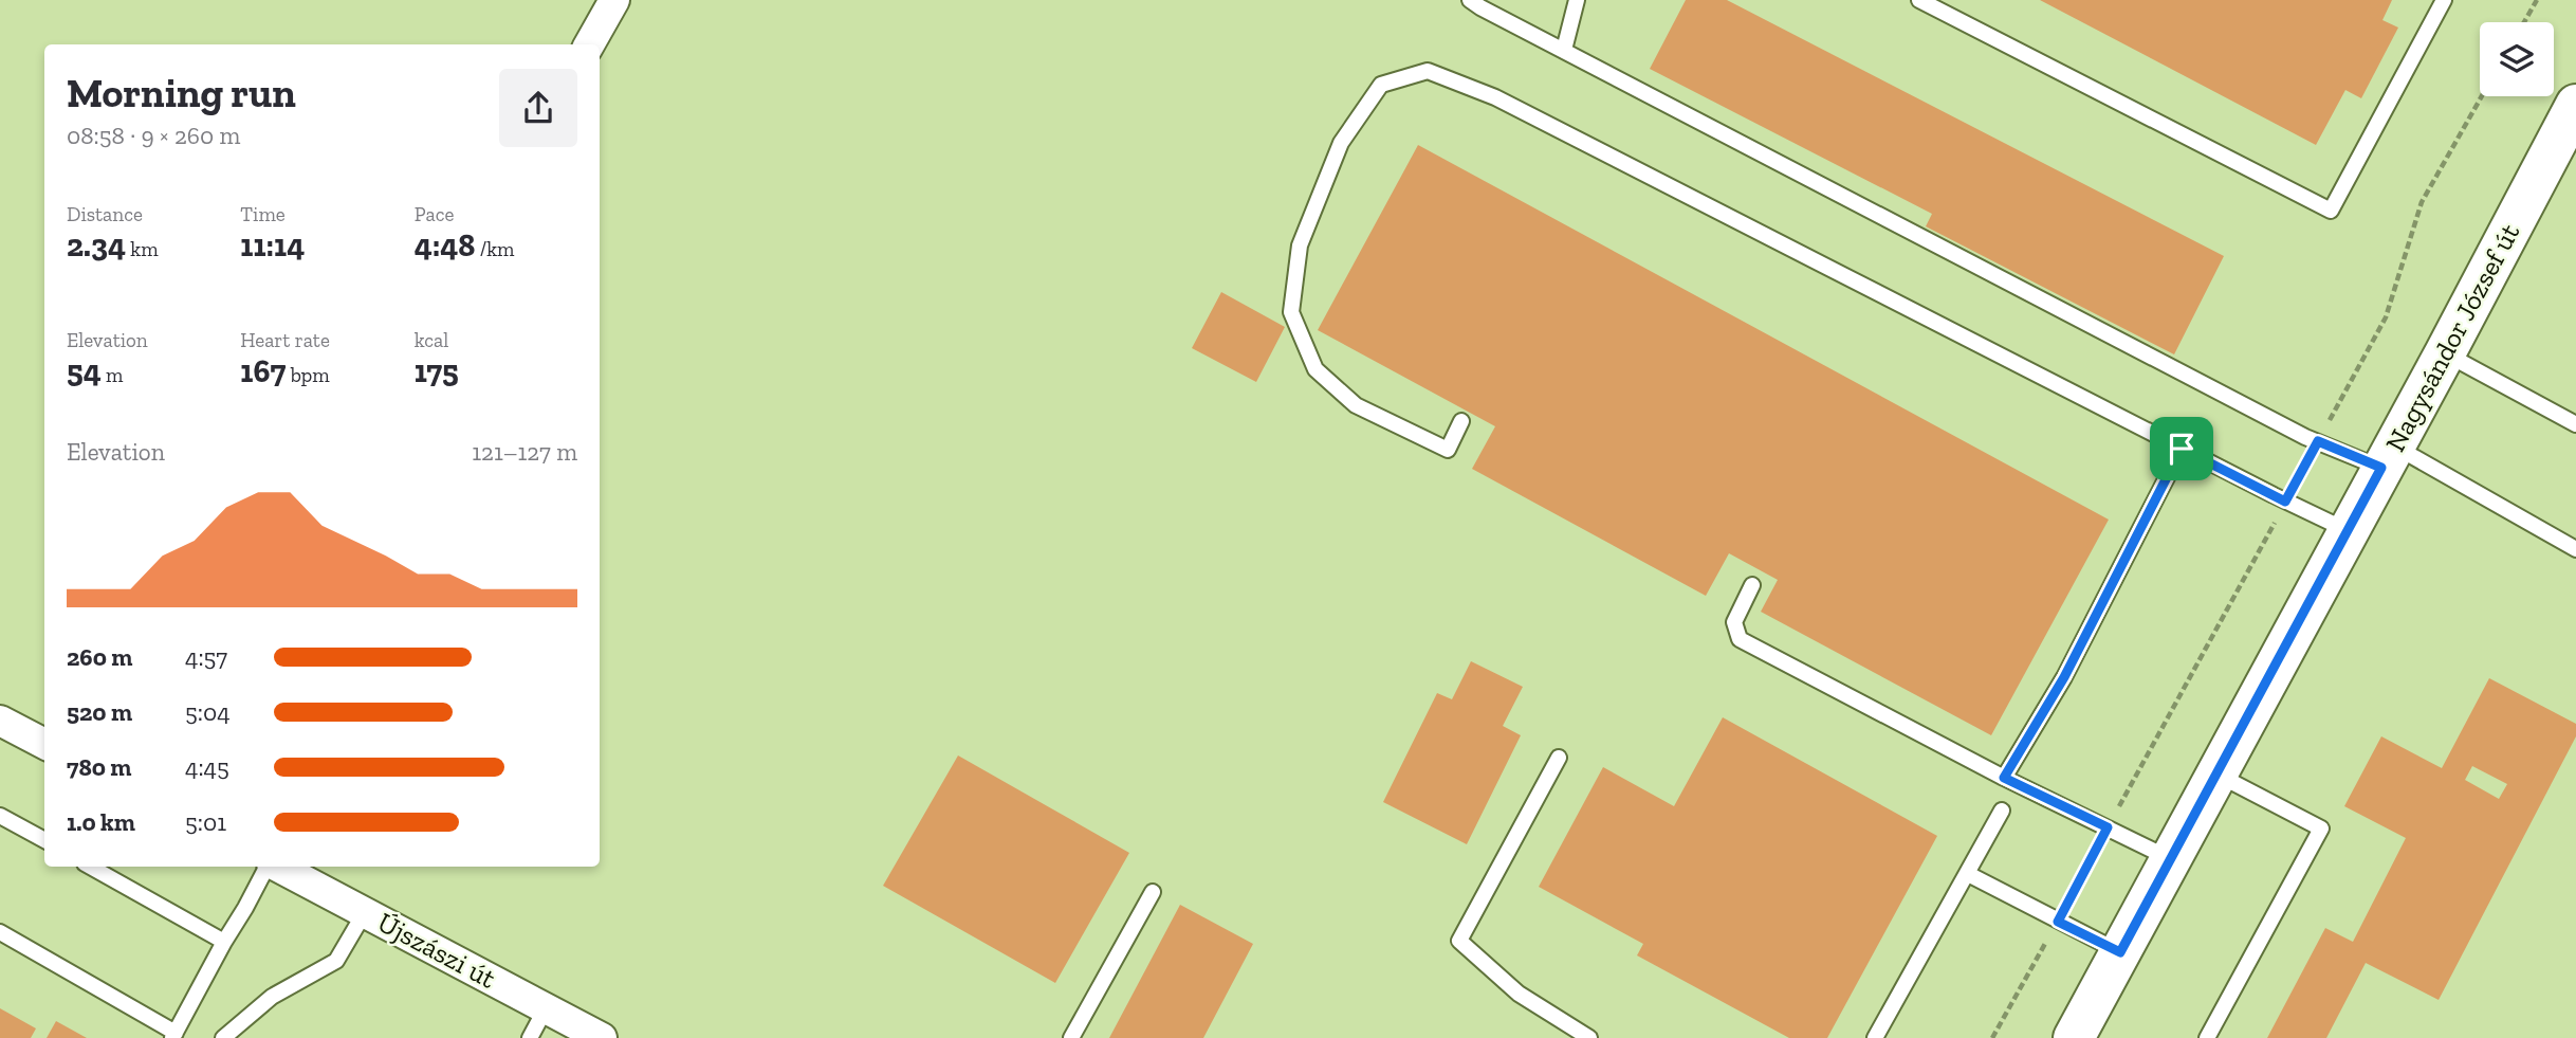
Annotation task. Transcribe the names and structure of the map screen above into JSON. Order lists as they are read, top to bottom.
{
  "streets": {
    "street": ["Nagysándor József út", "Újszászi út"]
  },
  "page": {
    "heading": ["Morning run", "08:58 · 9 × 260 m"],
    "stats": [
      ["Distance", "2.34 km"],
      ["Time", "11:14"],
      ["Pace", "4:48 /km"],
      ["Elevation", "54 m"],
      ["Heart rate", "167 bpm"],
      ["kcal", "175"]
    ],
    "chart": ["Elevation", "121–127 m"],
    "list": [
      {
        "name": "260 m",
        "note": "4:57"
      },
      {
        "name": "520 m",
        "note": "5:04"
      },
      {
        "name": "780 m",
        "note": "4:45"
      },
      {
        "name": "1.0 km",
        "note": "5:01"
      }
    ]
  }
}
